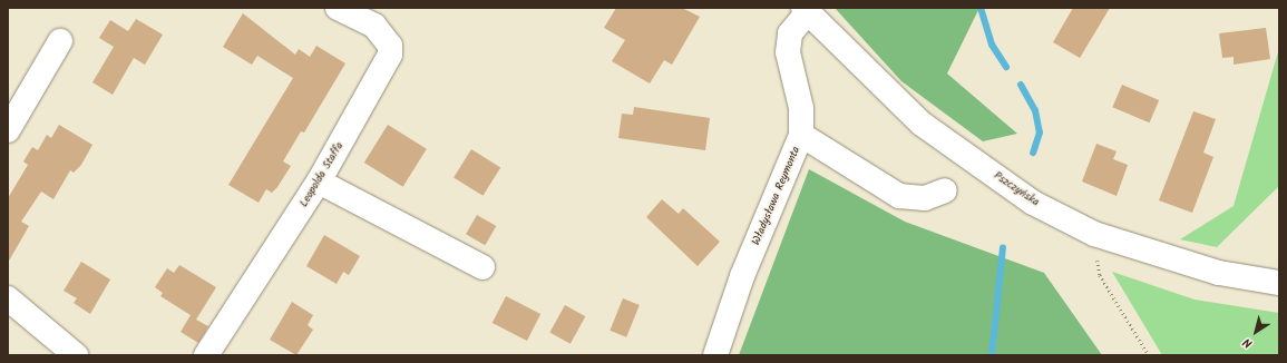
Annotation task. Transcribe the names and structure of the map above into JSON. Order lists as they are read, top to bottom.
{
  "streets": {
    "street": ["Leopolda Staffa", "Pszczyńska", "Władysława Reymonta"]
  },
  "crossings": [
    ["Pszczyńska", "Władysława Reymonta"]
  ],
  "north": "bottom left"
}
